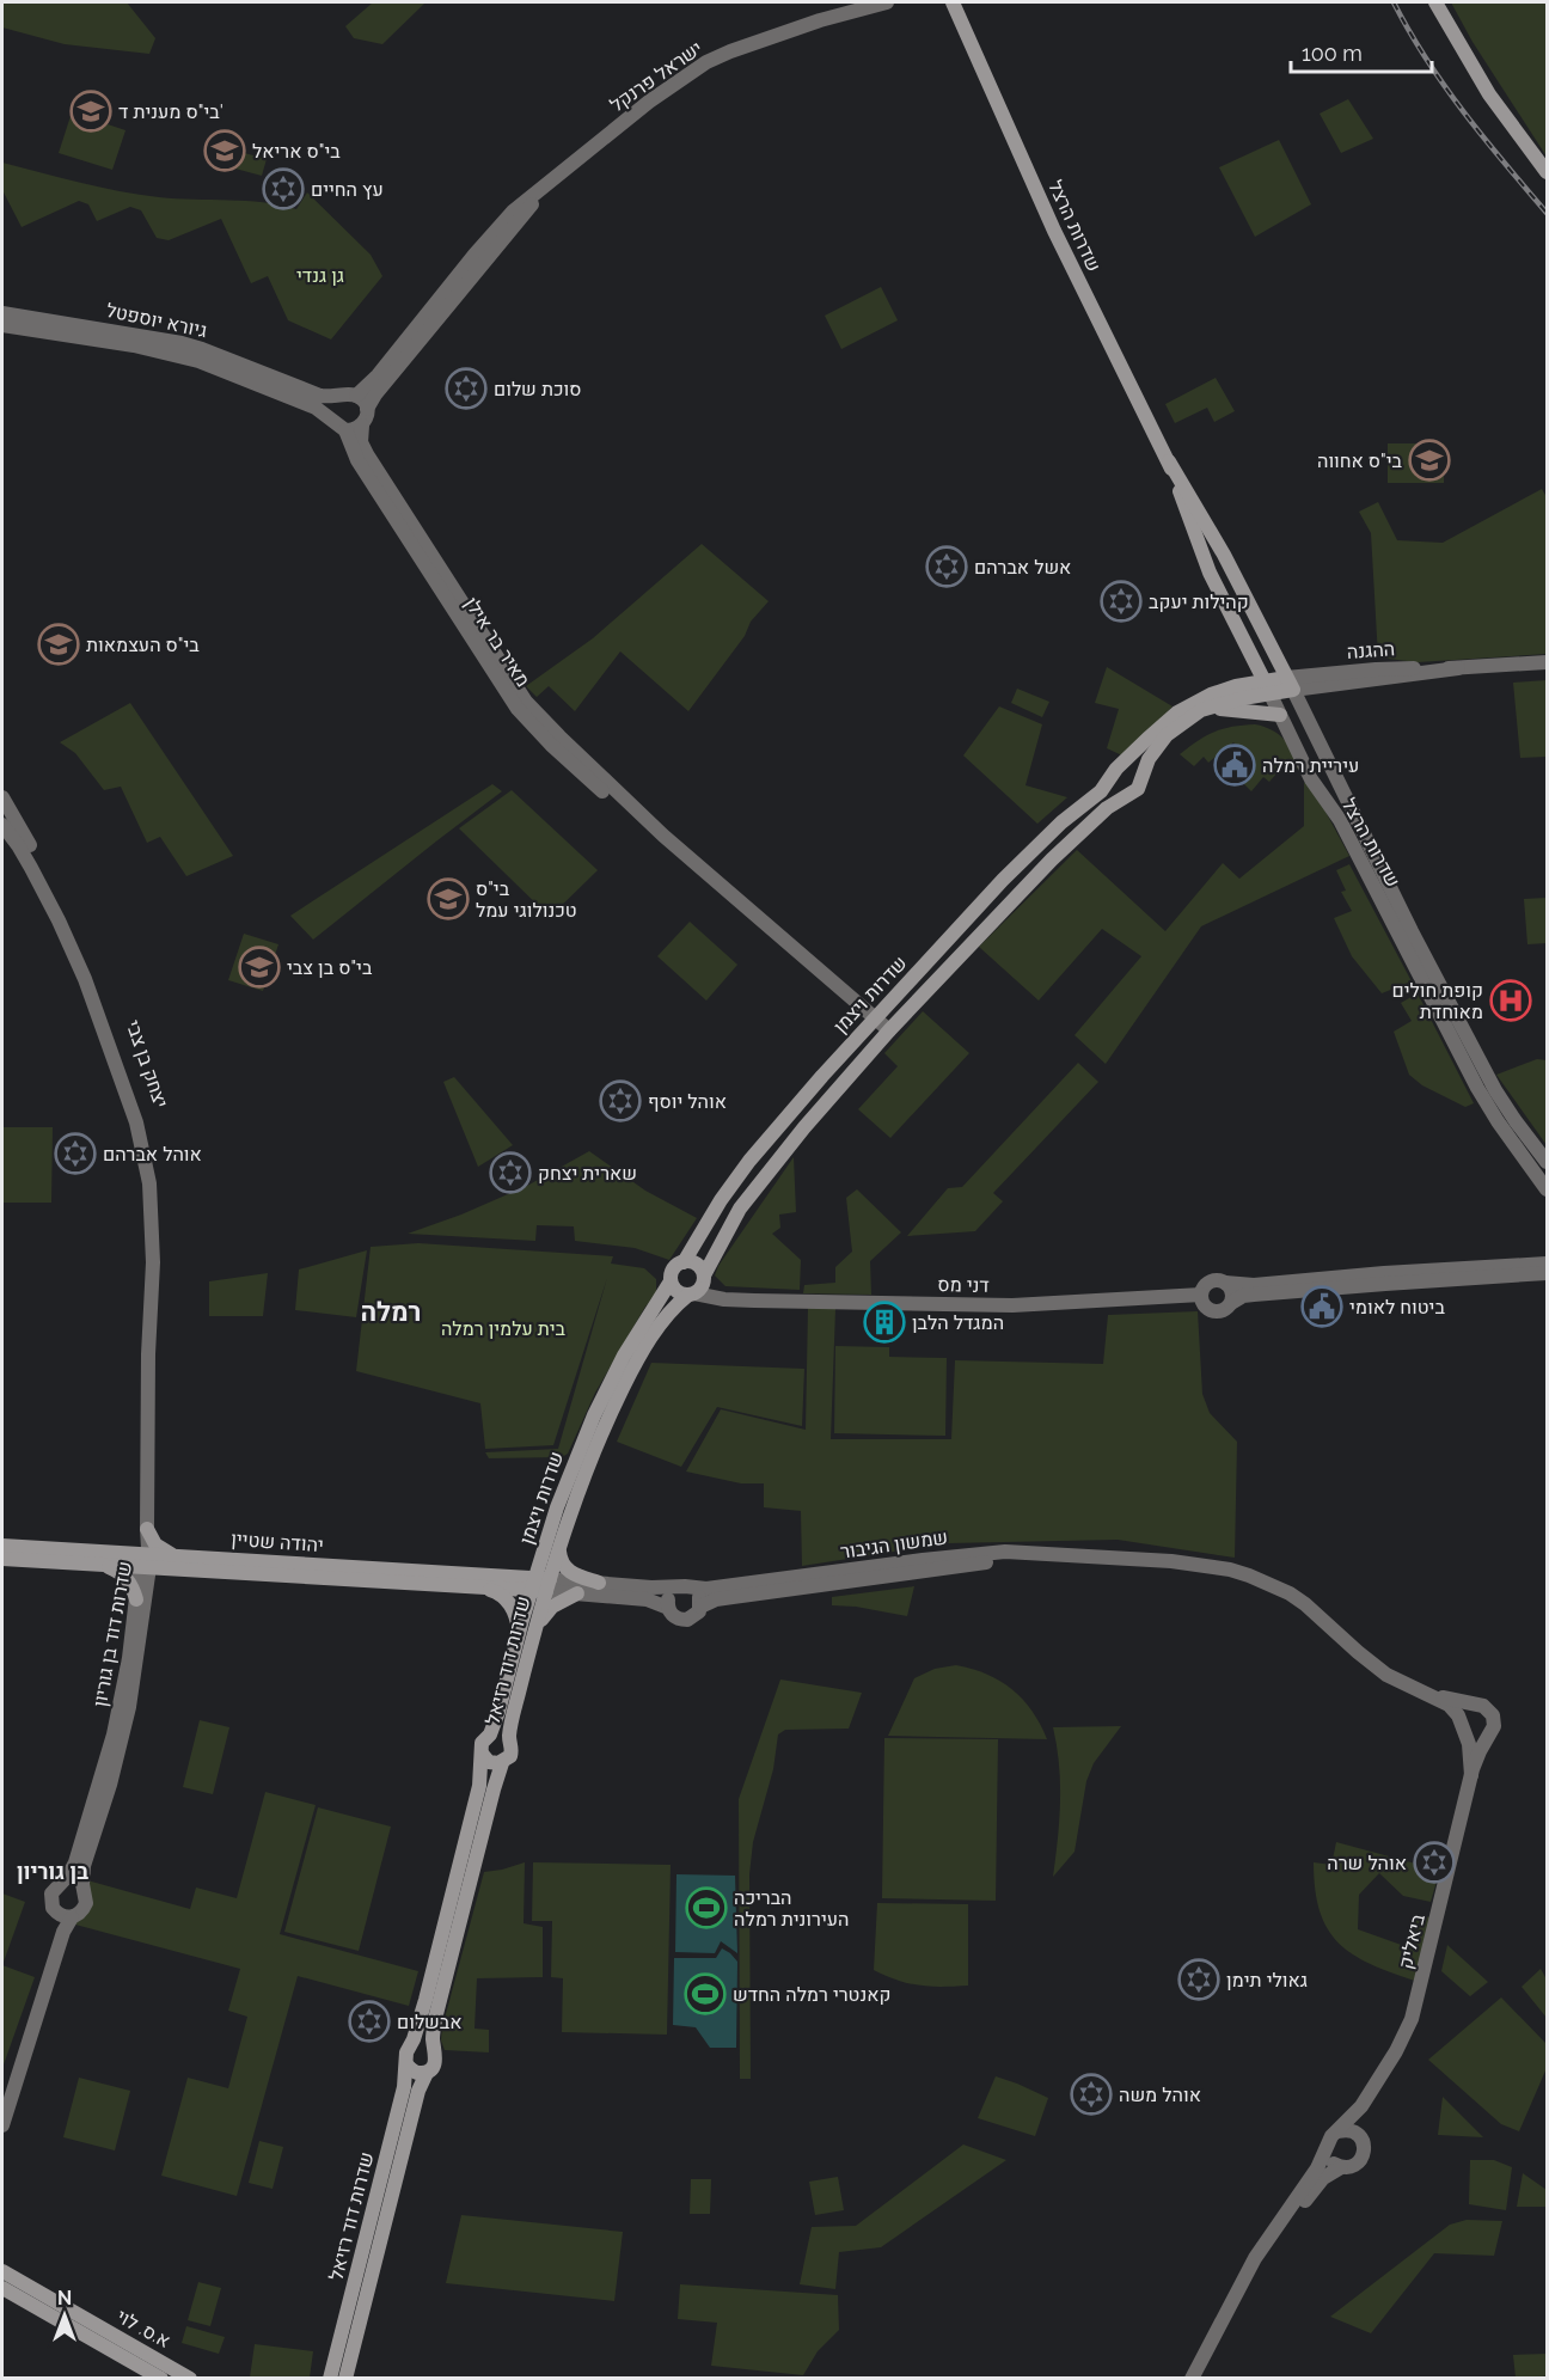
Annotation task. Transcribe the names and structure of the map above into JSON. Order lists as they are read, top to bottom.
{
  "streets": {
    "main road": [
      "שדרות הרצל",
      "שדרות ויצמן",
      "יהודה שטיין",
      "שדרות דוד רזיאל",
      "א.ס. לוי"
    ],
    "street": [
      "ישראל פרנקל",
      "גיורא יוספטל",
      "מאיר בר אילן",
      "ההגנה",
      "יצחק בן צבי",
      "דני מס",
      "שמשון הגיבור",
      "שדרות דוד בן גוריון",
      "ביאליק"
    ]
  },
  "crossings": [
    ["ישראל פרנקל", "גיורא יוספטל"],
    ["ישראל פרנקל", "מאיר בר אילן"],
    ["שדרות הרצל", "ההגנה"],
    ["שדרות הרצל", "שדרות ויצמן"],
    ["גיורא יוספטל", "מאיר בר אילן"],
    ["מאיר בר אילן", "שדרות ויצמן"],
    ["ההגנה", "שדרות ויצמן"],
    ["שדרות ויצמן", "דני מס"],
    ["שדרות ויצמן", "יהודה שטיין"],
    ["שדרות ויצמן", "שמשון הגיבור"],
    ["שדרות ויצמן", "שדרות דוד רזיאל"],
    ["יצחק בן צבי", "יהודה שטיין"],
    ["יצחק בן צבי", "שדרות דוד בן גוריון"],
    ["יהודה שטיין", "שמשון הגיבור"],
    ["יהודה שטיין", "שדרות דוד בן גוריון"],
    ["יהודה שטיין", "שדרות דוד רזיאל"],
    ["שמשון הגיבור", "שדרות דוד רזיאל"],
    ["שמשון הגיבור", "ביאליק"]
  ],
  "districts": ["רמלה", "בן גוריון"],
  "parks": ["גן גנדי", "בית עלמין רמלה"],
  "places": {
    "school or university": [
      "בי\"ס מענית ד'",
      "בי\"ס אריאל",
      "בי\"ס אחווה",
      "בי\"ס העצמאות",
      "בי\"ס טכנולוגי עמל",
      "בי\"ס בן צבי"
    ],
    "synagogue": [
      "עץ החיים",
      "סוכת שלום",
      "אשל אברהם",
      "קהילות יעקב",
      "אוהל יוסף",
      "אוהל אברהם",
      "שארית יצחק",
      "אוהל שרה",
      "גאולי תימן",
      "אבשלום",
      "אוהל משה"
    ],
    "public building": ["עיריית רמלה", "ביטוח לאומי"],
    "hospital": ["קופת חולים מאוחדת"],
    "building": ["המגדל הלבן"],
    "sports": ["הבריכה העירונית רמלה", "קאנטרי רמלה החדש"]
  },
  "scale_bar": "100 m",
  "north": "top"
}
